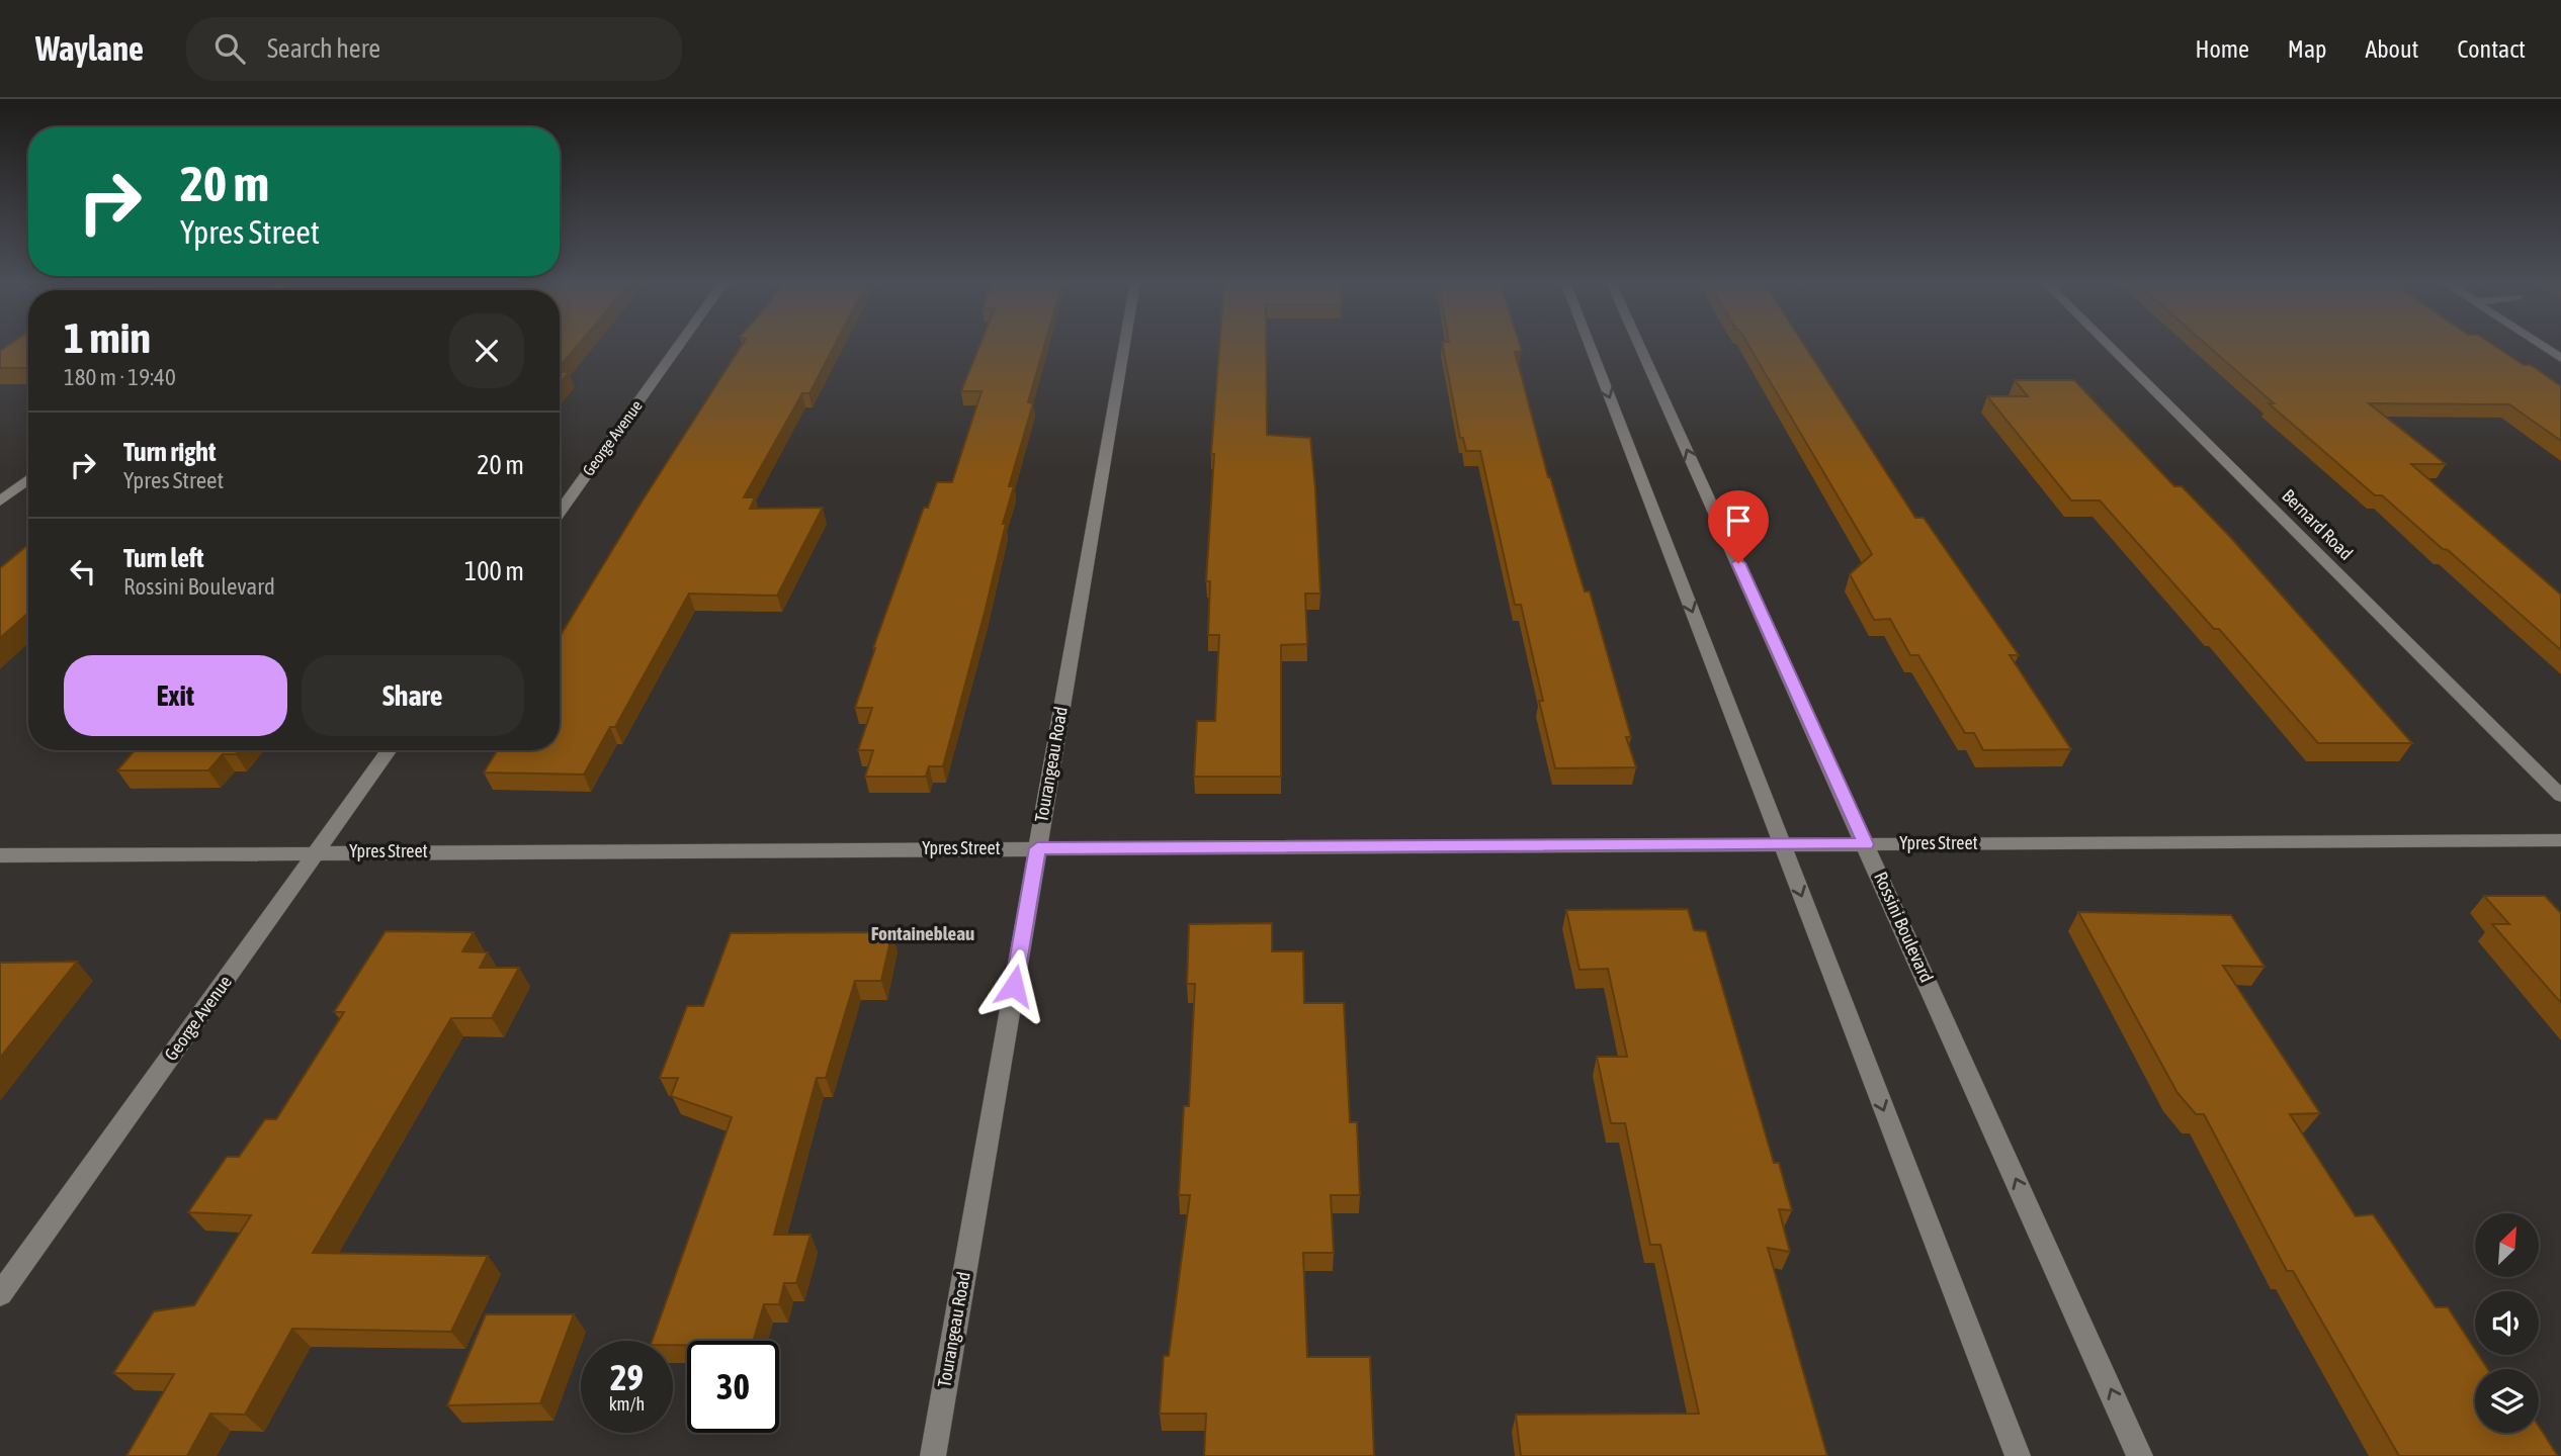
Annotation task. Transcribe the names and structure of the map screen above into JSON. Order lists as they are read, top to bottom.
{
  "streets": {
    "street": [
      "George Avenue",
      "Bernard Road",
      "Tourangeau Road",
      "Ypres Street",
      "Rossini Boulevard"
    ]
  },
  "crossings": [
    ["George Avenue", "Ypres Street"],
    ["Tourangeau Road", "Ypres Street"],
    ["Ypres Street", "Rossini Boulevard"]
  ],
  "districts": ["Fontainebleau"],
  "north": "top right",
  "page": {
    "header": "Waylane",
    "search": "Search here",
    "nav": [
      "Home",
      "Map",
      "About",
      "Contact"
    ],
    "turn": ["20 m", "Ypres Street"],
    "heading": ["1 min", "180 m · 19:40"],
    "list": [
      {
        "name": "Turn right",
        "note": "Ypres Street",
        "value": "20 m"
      },
      {
        "name": "Turn left",
        "note": "Rossini Boulevard",
        "value": "100 m"
      }
    ],
    "buttons": ["Exit", "Share"],
    "speed": "29 km/h",
    "limit": "30"
  }
}
